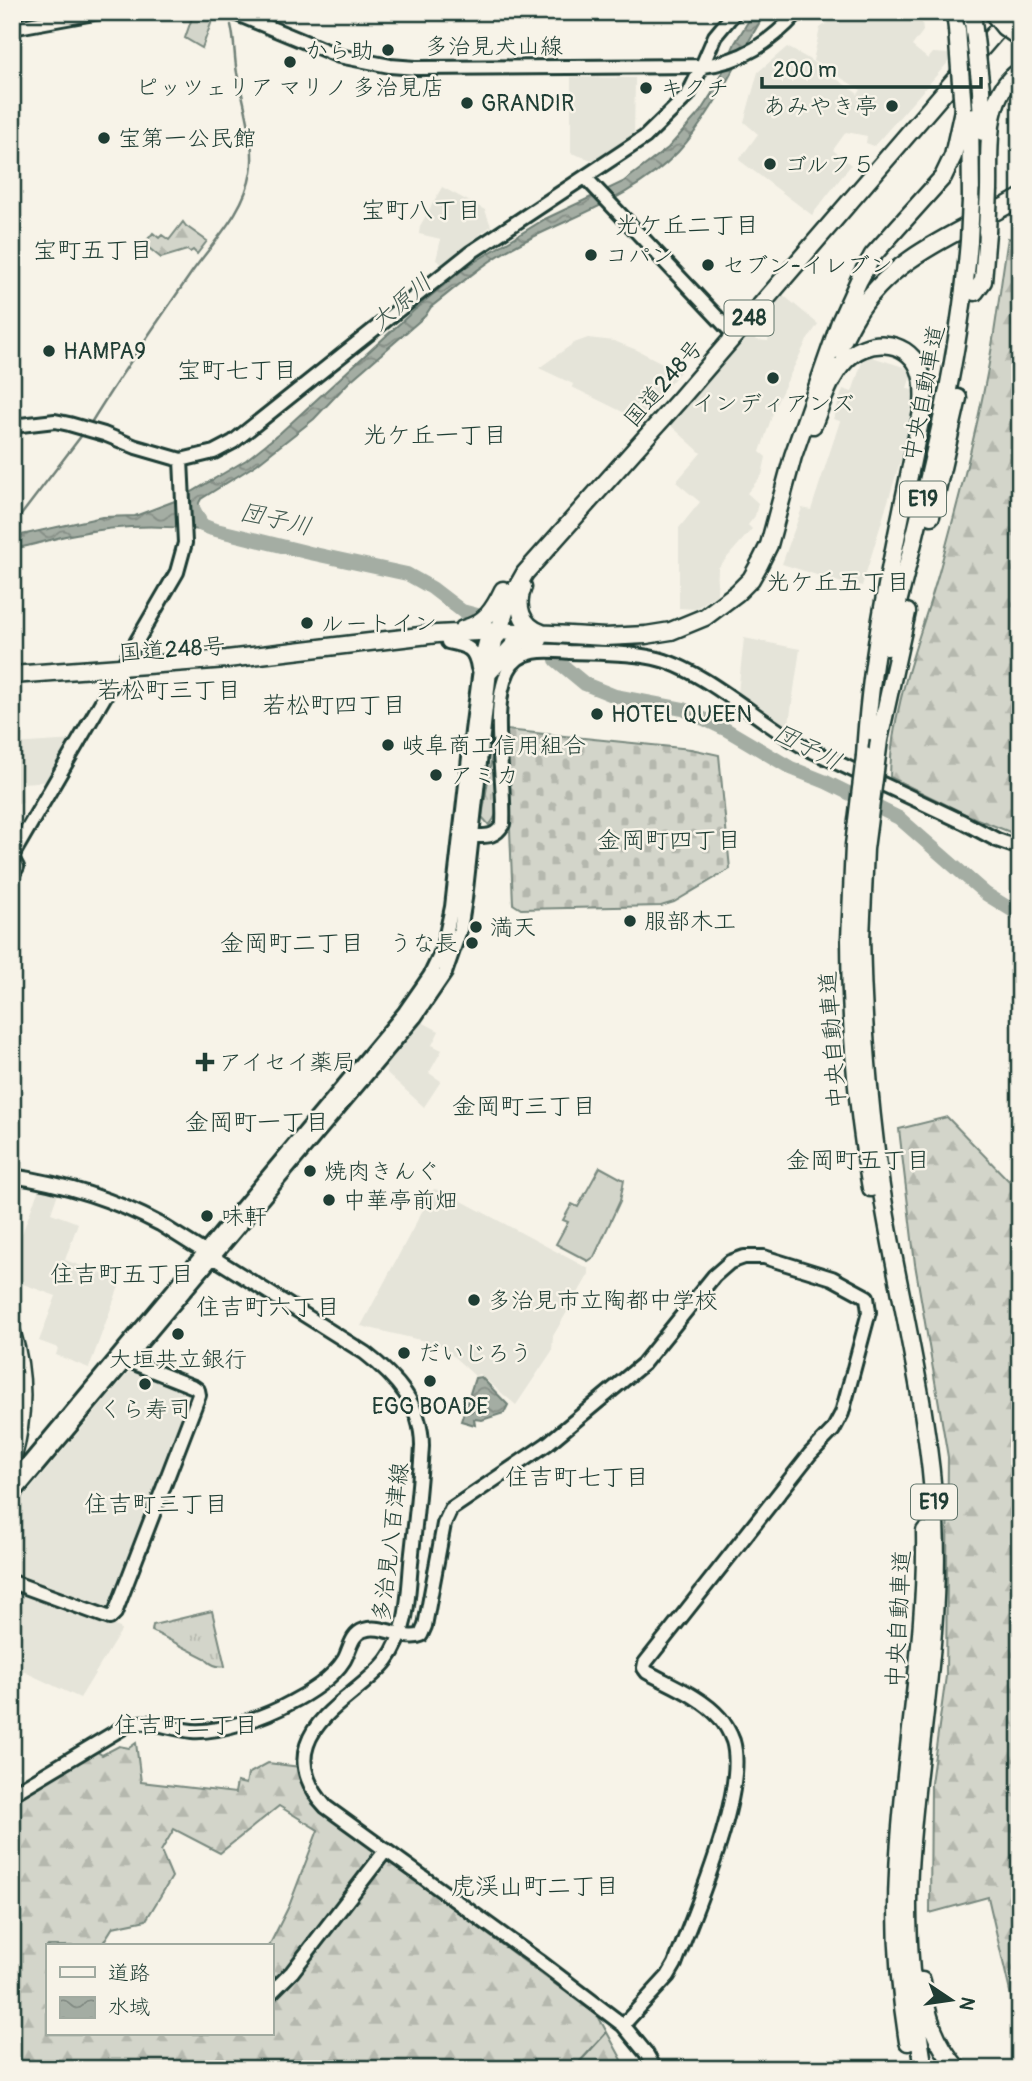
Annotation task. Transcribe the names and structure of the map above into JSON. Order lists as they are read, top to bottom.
{
  "streets": {
    "highway": [
      "248",
      "国道248号",
      "中央自動車道",
      "E19"
    ],
    "street": ["多治見犬山線", "多治見八百津線"]
  },
  "crossings": [
    ["248", "国道248号"]
  ],
  "districts": [
    "宝町八丁目",
    "光ケ丘二丁目",
    "宝町五丁目",
    "宝町七丁目",
    "光ケ丘一丁目",
    "光ケ丘五丁目",
    "若松町三丁目",
    "若松町四丁目",
    "金岡町四丁目",
    "金岡町二丁目",
    "金岡町三丁目",
    "金岡町一丁目",
    "金岡町五丁目",
    "住吉町五丁目",
    "住吉町六丁目",
    "住吉町七丁目",
    "住吉町三丁目",
    "住吉町二丁目",
    "虎渓山町二丁目"
  ],
  "water": ["大原川", "団子川"],
  "places": {
    "other": [
      "から助",
      "ピッツェリア マリノ 多治見店",
      "キクチ",
      "GRANDIR",
      "あみやき亭",
      "宝第一公民館",
      "ゴルフ５",
      "コパン",
      "セブン-イレブン",
      "HAMPA9",
      "インディアンズ",
      "ルートイン",
      "HOTEL QUEEN",
      "岐阜商工信用組合",
      "アミカ",
      "服部木工",
      "満天",
      "うな長",
      "焼肉きんぐ",
      "中華亭前畑",
      "味軒",
      "多治見市立陶都中学校",
      "大垣共立銀行",
      "だいじろう",
      "EGG BOADE",
      "くら寿司"
    ],
    "health": ["アイセイ薬局"]
  },
  "legend": ["道路", "水域"],
  "scale_bar": "200 m",
  "north": "right"
}
